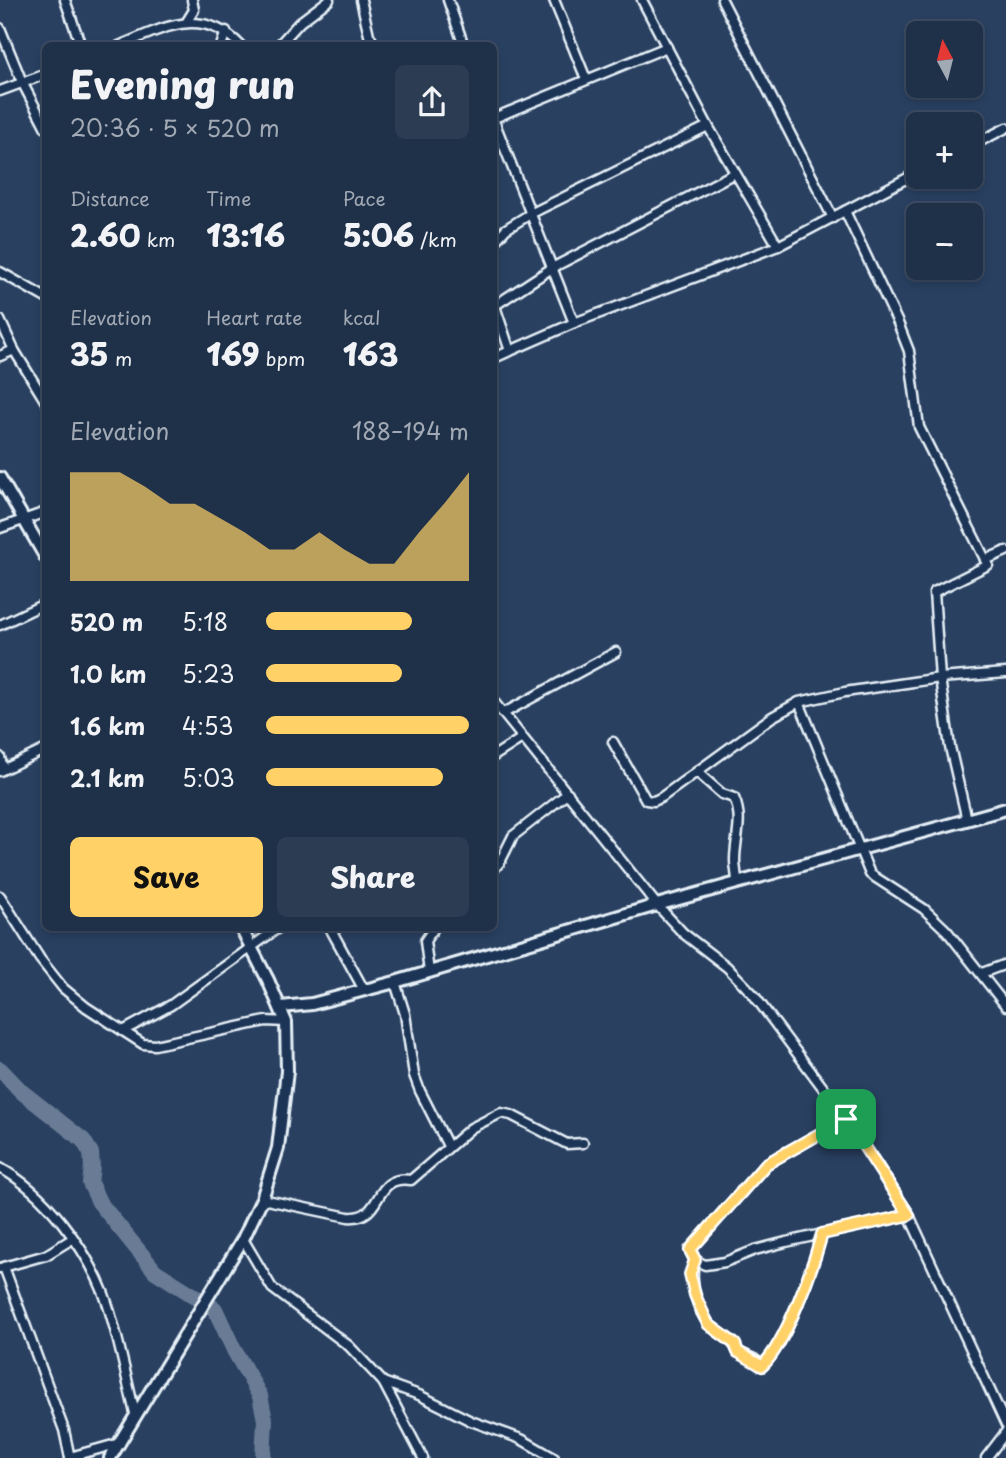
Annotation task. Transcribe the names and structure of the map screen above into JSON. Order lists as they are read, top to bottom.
{
  "north": "top",
  "page": {
    "map_buttons": ["+", "−"],
    "heading": ["Evening run", "20:36 · 5 × 520 m"],
    "stats": [
      ["Distance", "2.60 km"],
      ["Time", "13:16"],
      ["Pace", "5:06 /km"],
      ["Elevation", "35 m"],
      ["Heart rate", "169 bpm"],
      ["kcal", "163"]
    ],
    "chart": ["Elevation", "188–194 m"],
    "list": [
      {
        "name": "520 m",
        "note": "5:18"
      },
      {
        "name": "1.0 km",
        "note": "5:23"
      },
      {
        "name": "1.6 km",
        "note": "4:53"
      },
      {
        "name": "2.1 km",
        "note": "5:03"
      }
    ],
    "buttons": ["Save", "Share"]
  }
}
